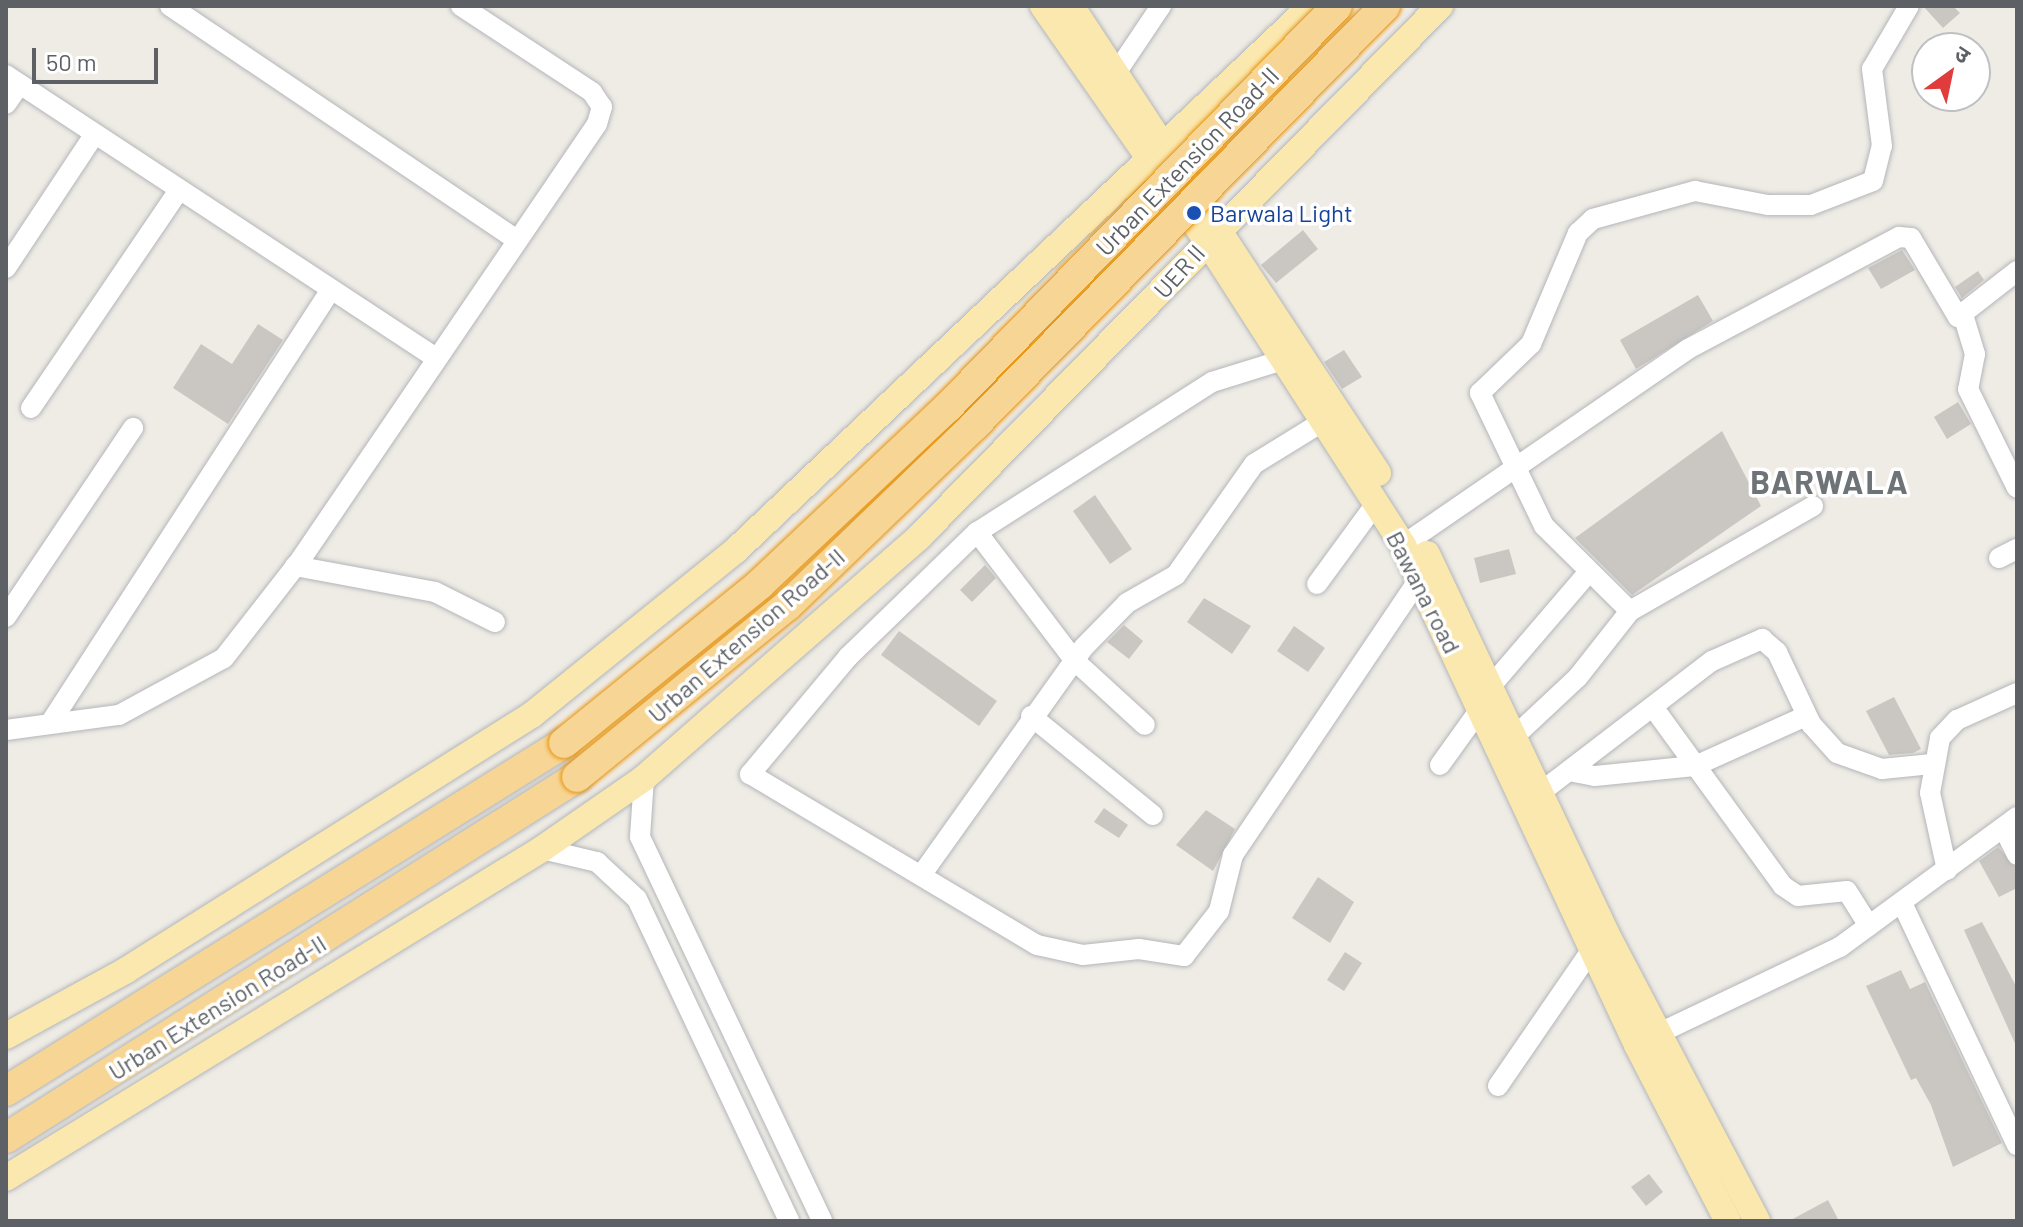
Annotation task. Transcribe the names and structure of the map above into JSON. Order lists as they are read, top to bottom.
{
  "streets": {
    "highway": ["Urban Extension Road-II"],
    "main road": ["UER II", "Bawana road"]
  },
  "crossings": [
    ["UER II", "Bawana road"]
  ],
  "districts": ["BARWALA"],
  "places": ["Barwala Light"],
  "scale_bar": "50 m",
  "north": "top right"
}
